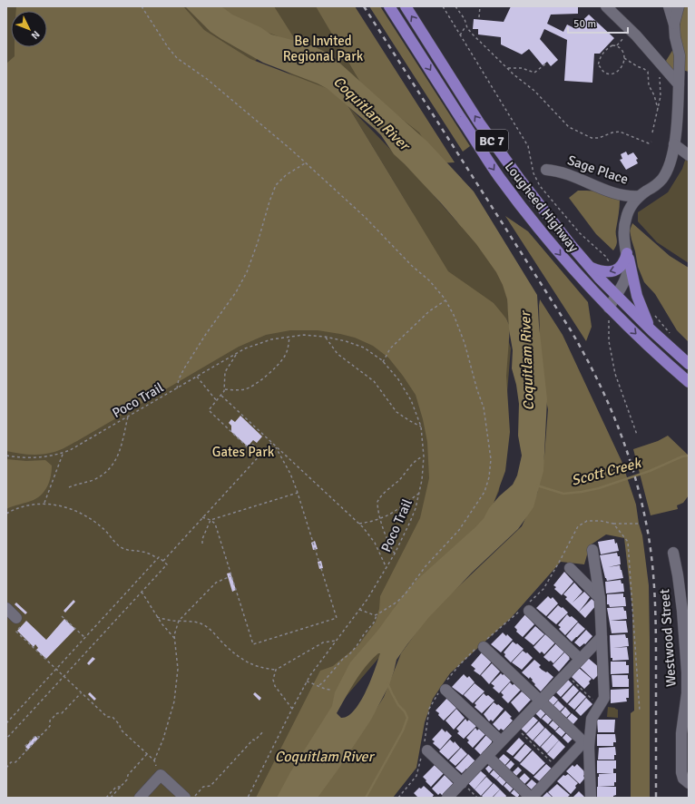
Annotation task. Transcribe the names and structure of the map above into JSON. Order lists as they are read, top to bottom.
{
  "streets": {
    "main road": ["BC 7", "Lougheed Highway"],
    "street": ["Sage Place", "Westwood Street"],
    "path": ["Poco Trail"]
  },
  "water": ["Coquitlam River", "Scott Creek"],
  "parks": ["Be Invited Regional Park", "Gates Park"],
  "scale_bar": "50 m",
  "north": "bottom right"
}
